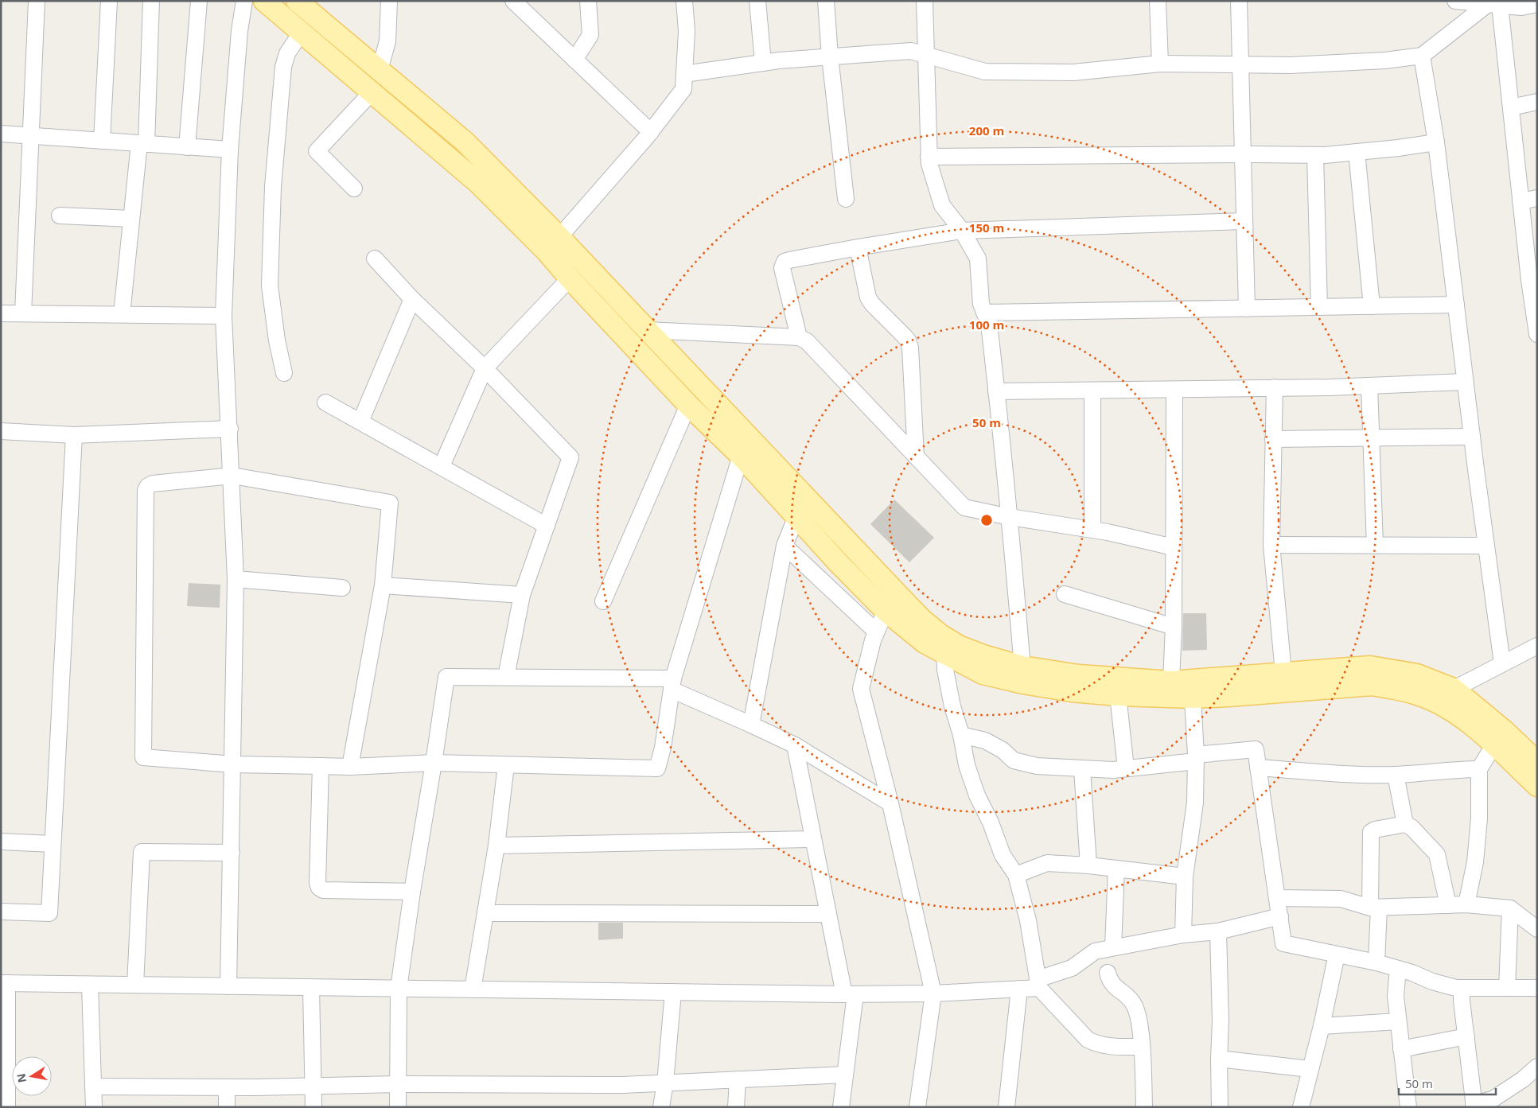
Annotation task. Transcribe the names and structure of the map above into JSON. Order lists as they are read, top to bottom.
{
  "scale_bar": "50 m",
  "north": "left",
  "rings": [
    "200 m",
    "150 m",
    "100 m",
    "50 m"
  ]
}
